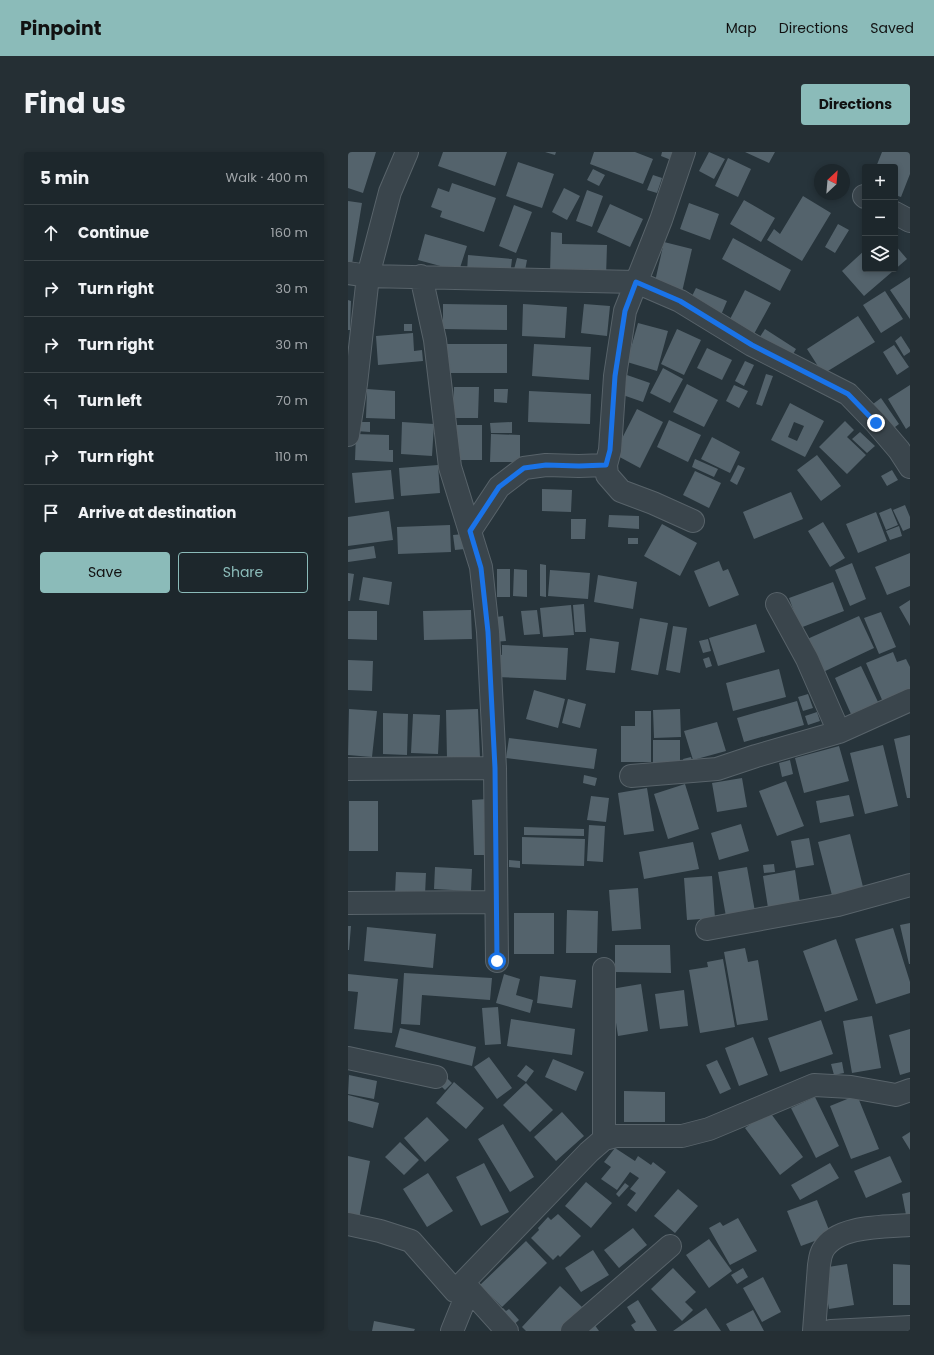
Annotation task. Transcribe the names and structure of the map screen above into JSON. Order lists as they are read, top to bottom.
{
  "north": "top right",
  "page": {
    "header": "Pinpoint",
    "nav": ["Map", "Directions", "Saved"],
    "title": "Find us",
    "buttons": [
      "Directions",
      ["Save", "Share"]
    ],
    "heading": ["5 min", "Walk · 400 m"],
    "map_buttons": ["+", "−"],
    "list": [
      ["Continue", "160 m"],
      ["Turn right", "30 m"],
      ["Turn right", "30 m"],
      ["Turn left", "70 m"],
      ["Turn right", "110 m"],
      "Arrive at destination"
    ]
  }
}
